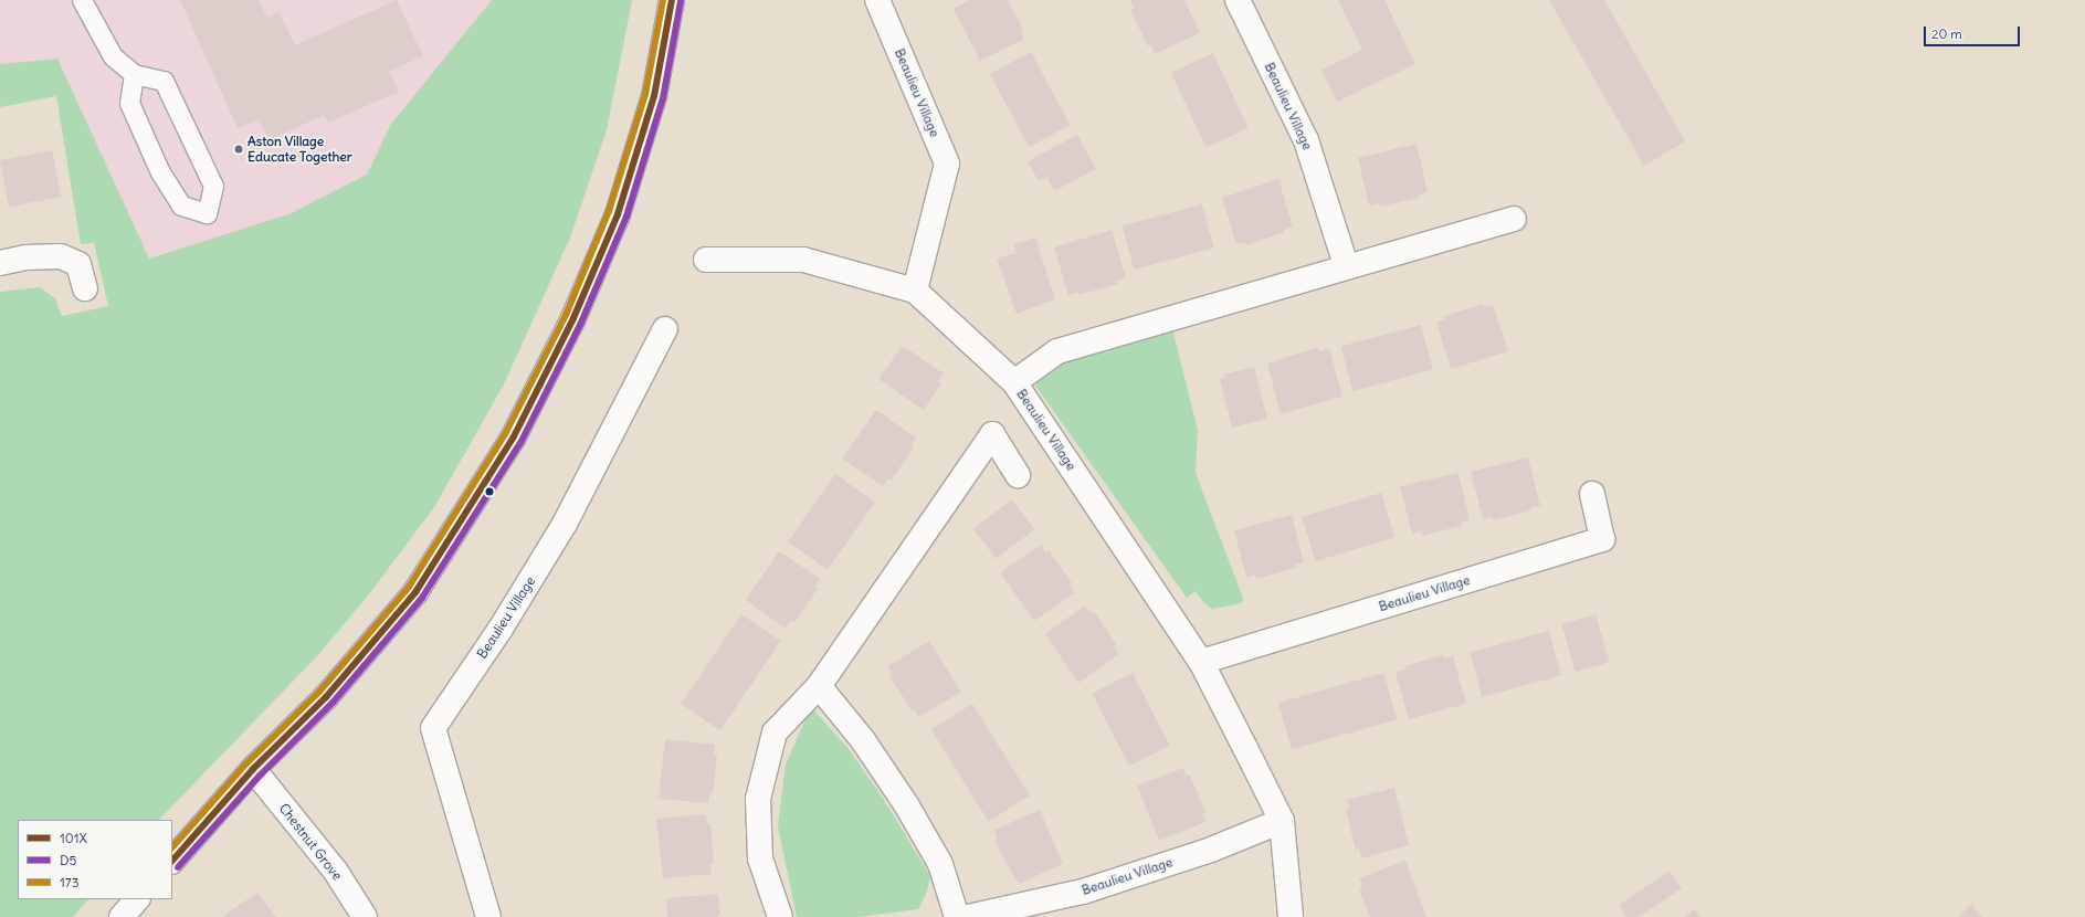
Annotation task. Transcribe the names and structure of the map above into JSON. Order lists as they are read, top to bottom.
{
  "streets": {
    "street": ["Beaulieu Village", "Chestnut Grove"]
  },
  "places": ["Aston Village Educate Together"],
  "lines": ["transit line 101X", "transit line 173", "transit line D5"],
  "legend": ["101X", "D5", "173"],
  "scale_bar": "20 m"
}
